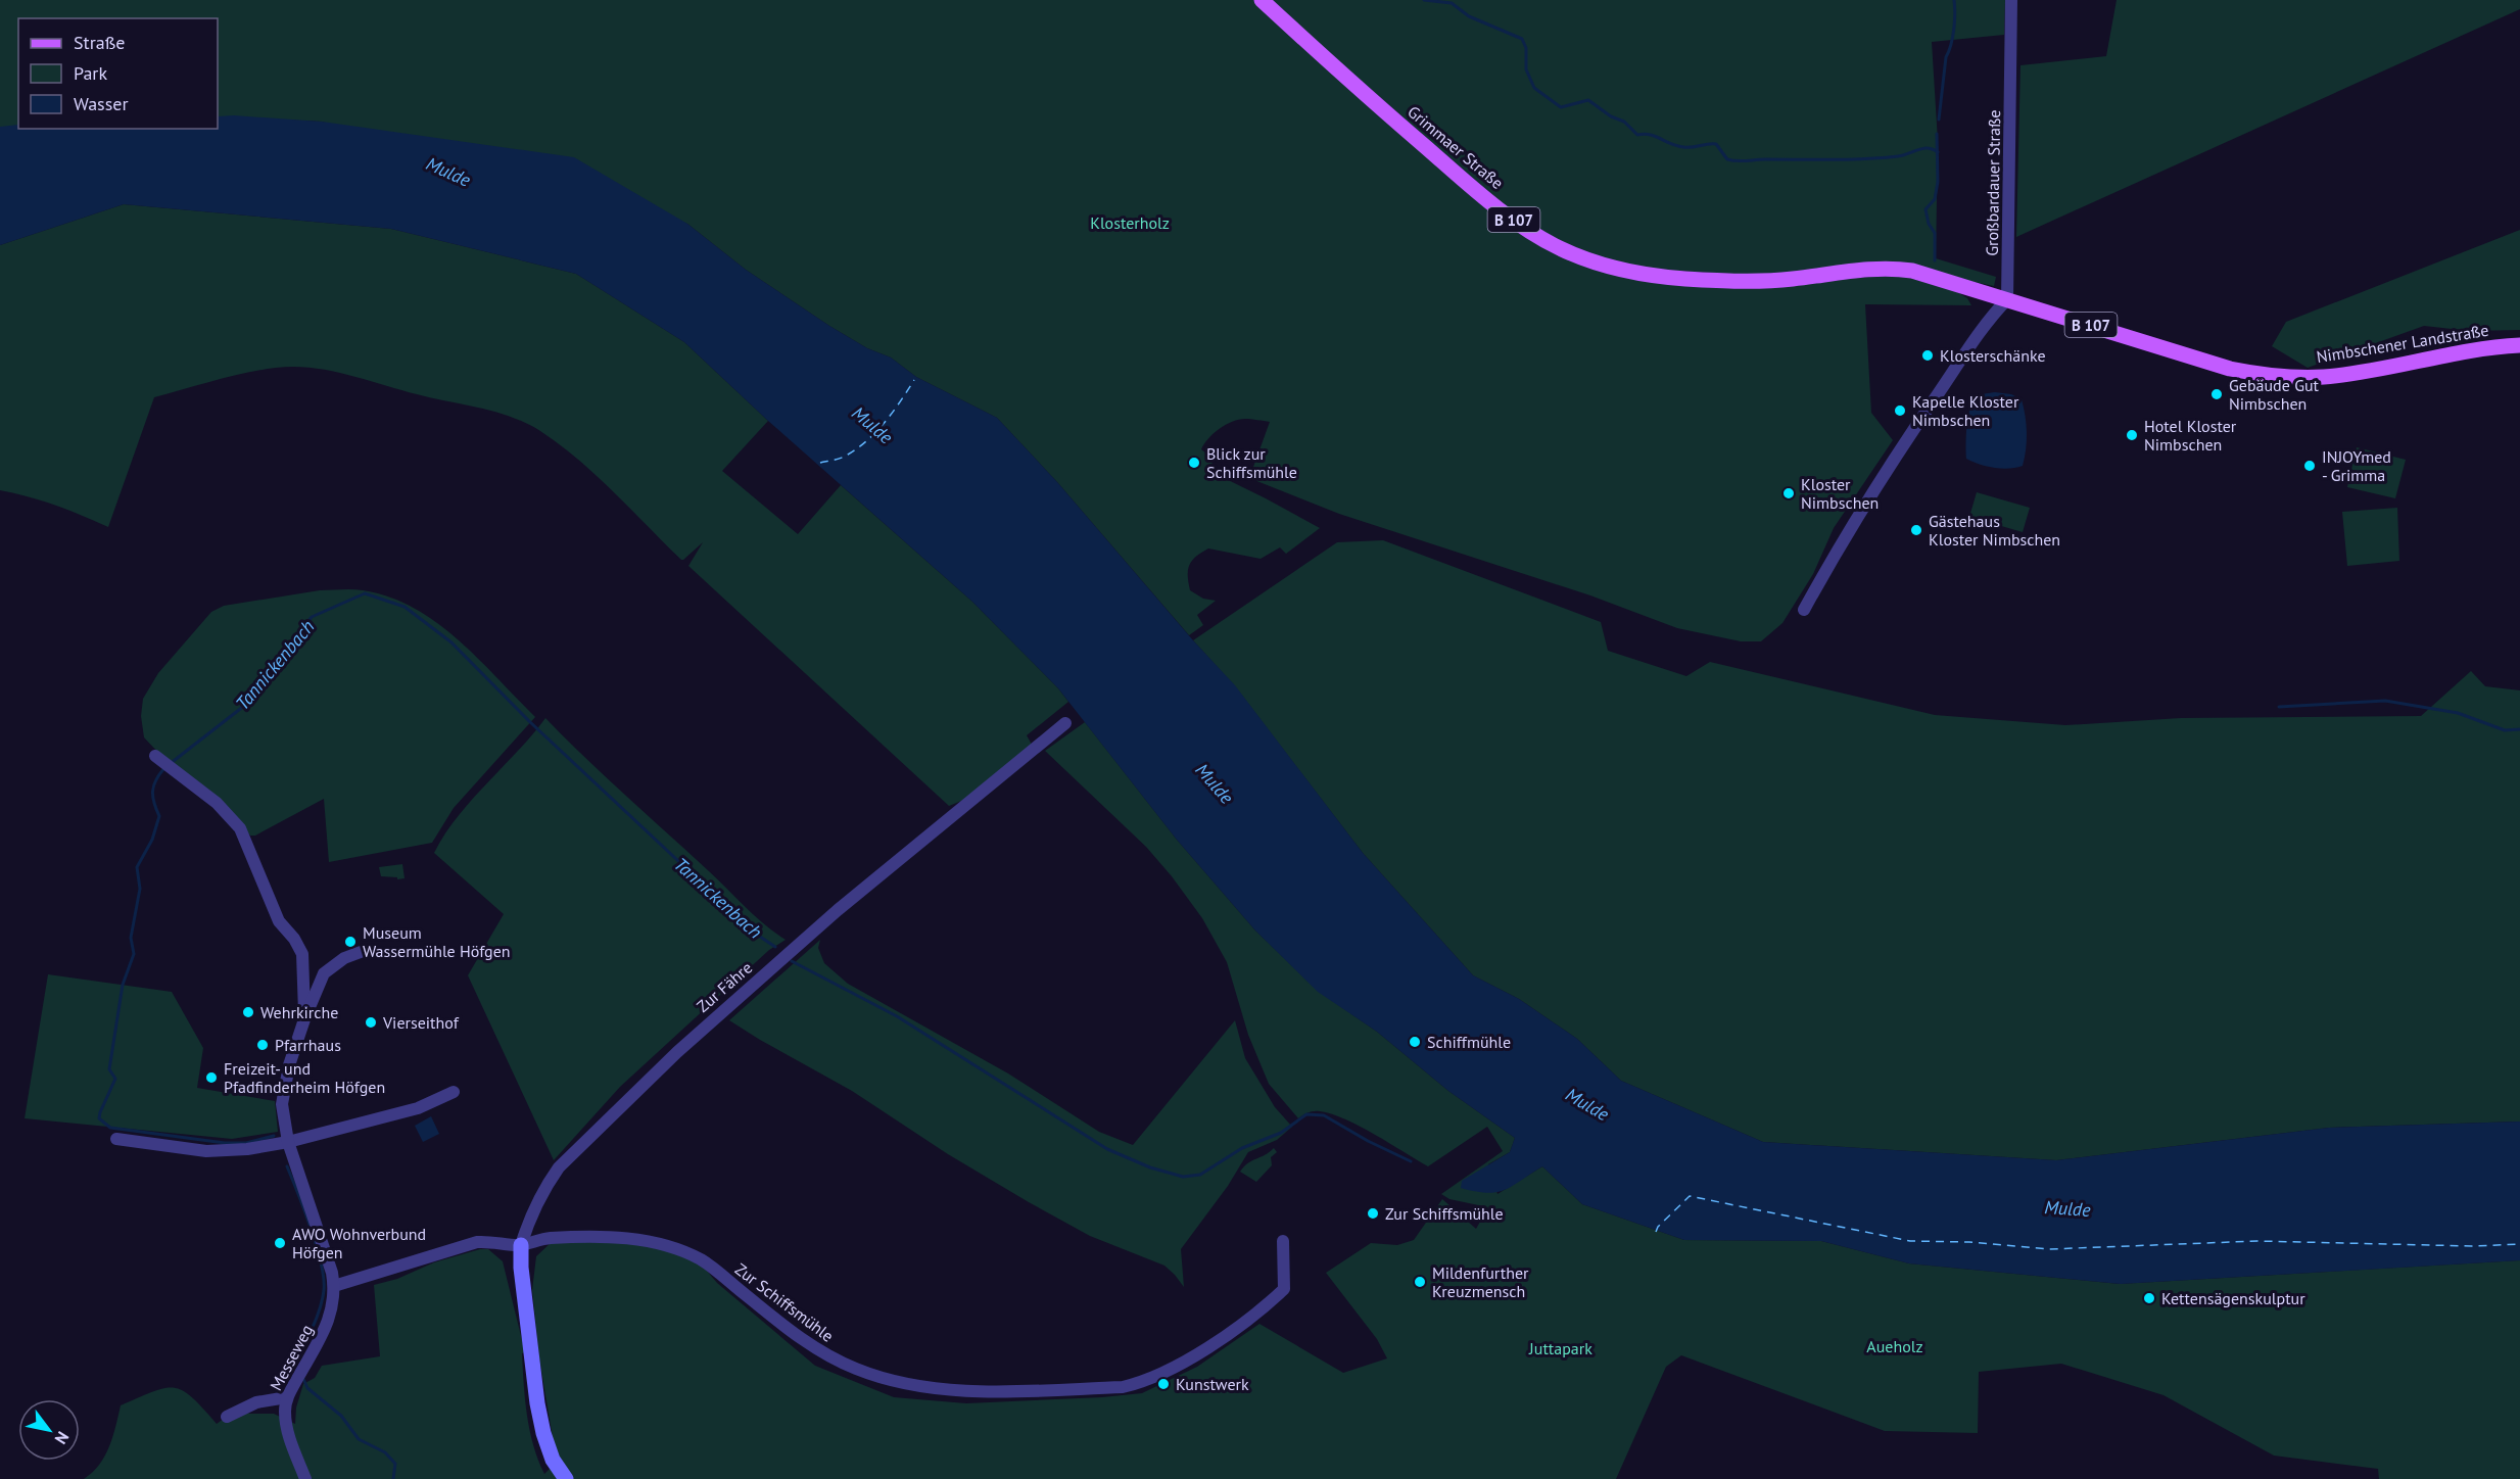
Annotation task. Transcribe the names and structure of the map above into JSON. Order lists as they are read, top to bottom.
{
  "streets": {
    "main road": ["Grimmaer Straße", "B 107", "Nimbschener Landstraße"],
    "street": [
      "Großbardauer Straße",
      "Zur Fähre",
      "Zur Schiffsmühle",
      "Messeweg"
    ]
  },
  "crossings": [
    ["Grimmaer Straße", "Nimbschener Landstraße"],
    ["Großbardauer Straße", "Nimbschener Landstraße"],
    ["Zur Fähre", "Zur Schiffsmühle"]
  ],
  "water": ["Mulde", "Tannickenbach"],
  "parks": ["Klosterholz", "Aueholz", "Juttapark"],
  "places": [
    "Klosterschänke",
    "Gebäude Gut Nimbschen",
    "Kapelle Kloster Nimbschen",
    "Hotel Kloster Nimbschen",
    "Blick zur Schiffsmühle",
    "INJOYmed - Grimma",
    "Kloster Nimbschen",
    "Gästehaus Kloster Nimbschen",
    "Museum Wassermühle Höfgen",
    "Wehrkirche",
    "Vierseithof",
    "Schiffmühle",
    "Pfarrhaus",
    "Freizeit- und Pfadfinderheim Höfgen",
    "Zur Schiffsmühle",
    "AWO Wohnverbund Höfgen",
    "Mildenfurther Kreuzmensch",
    "Kettensägenskulptur",
    "Kunstwerk"
  ],
  "legend": ["Straße", "Park", "Wasser"],
  "north": "bottom right"
}
